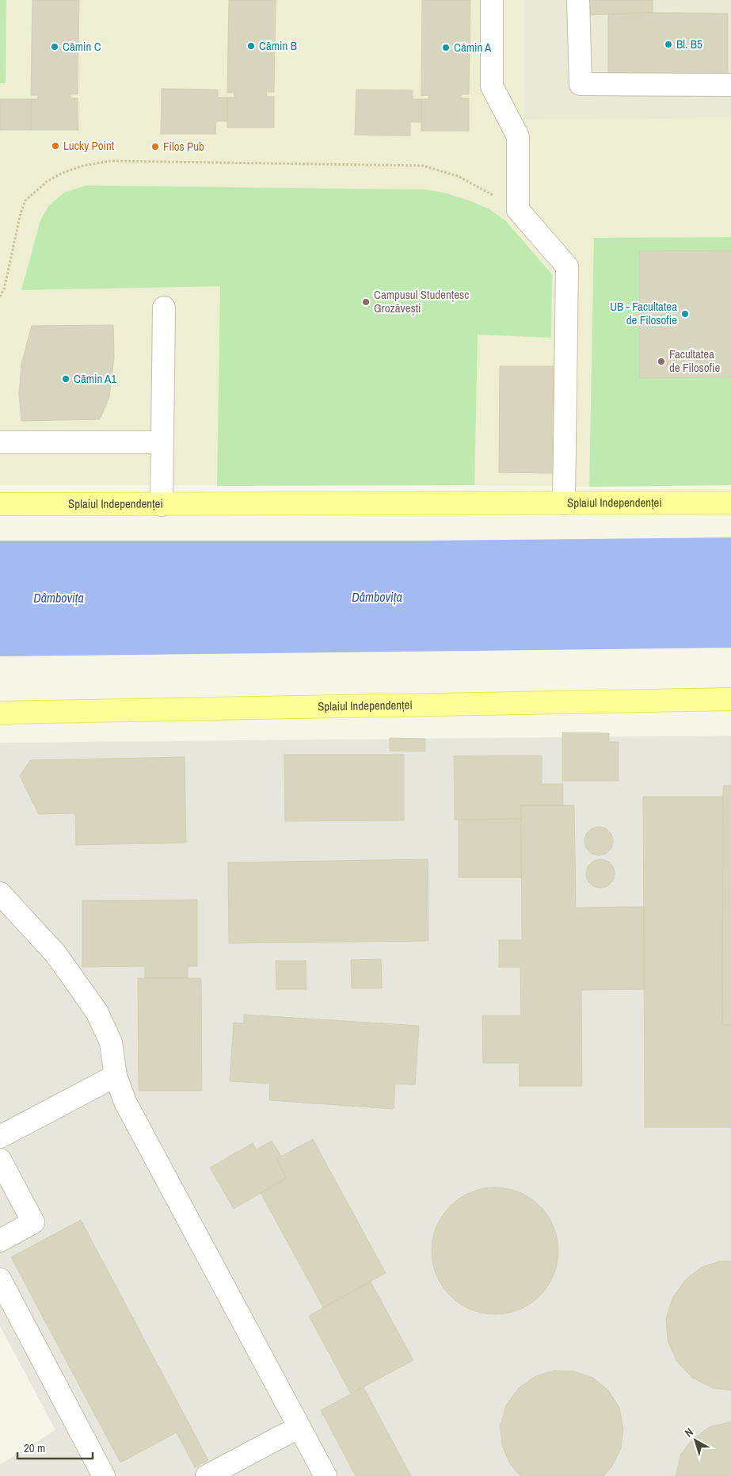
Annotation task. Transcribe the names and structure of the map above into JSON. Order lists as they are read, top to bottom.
{
  "streets": {
    "main road": ["Splaiul Independenței"]
  },
  "water": ["Dâmbovița"],
  "places": [
    "Bl. B5",
    "Cămin B",
    "Cămin C",
    "Cămin A",
    "Lucky Point",
    "Filos Pub",
    "Campusul Studențesc Grozăvești",
    "UB - Facultatea de Filosofie",
    "Facultatea de Filosofie",
    "Cămin A1"
  ],
  "scale_bar": "20 m",
  "north": "top left"
}
